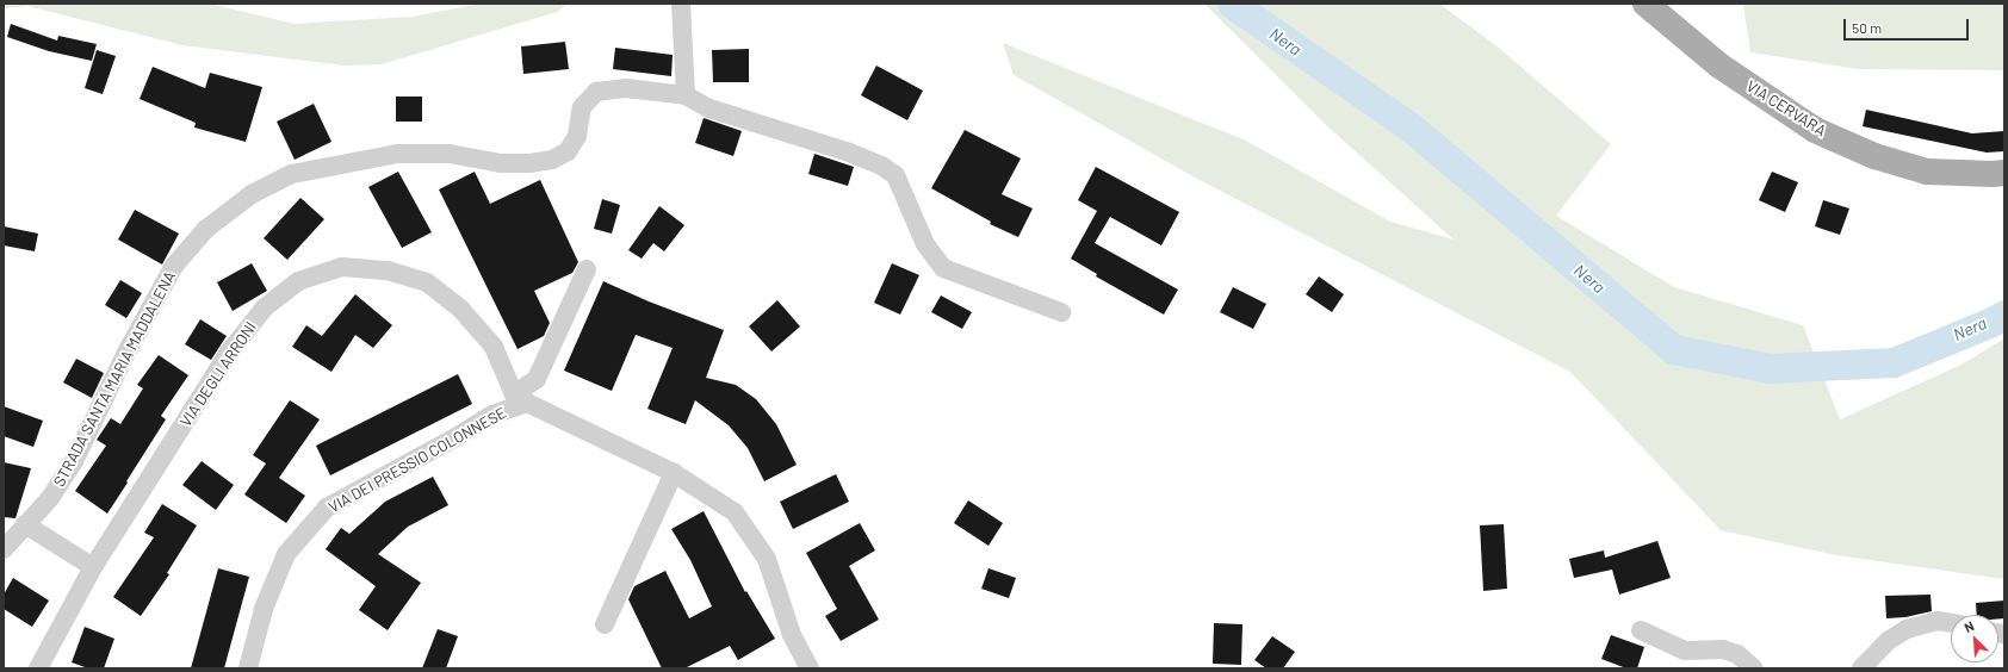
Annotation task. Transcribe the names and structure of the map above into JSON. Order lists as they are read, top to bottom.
{
  "streets": {
    "main road": ["VIA CERVARA"],
    "street": ["VIA DEGLI ARRONI", "STRADA SANTA MARIA MADDALENA", "VIA DEI PRESSIO COLONNESE"]
  },
  "crossings": [
    ["VIA DEGLI ARRONI", "VIA DEI PRESSIO COLONNESE"]
  ],
  "water": ["Nera"],
  "scale_bar": "50 m",
  "north": "top left"
}
